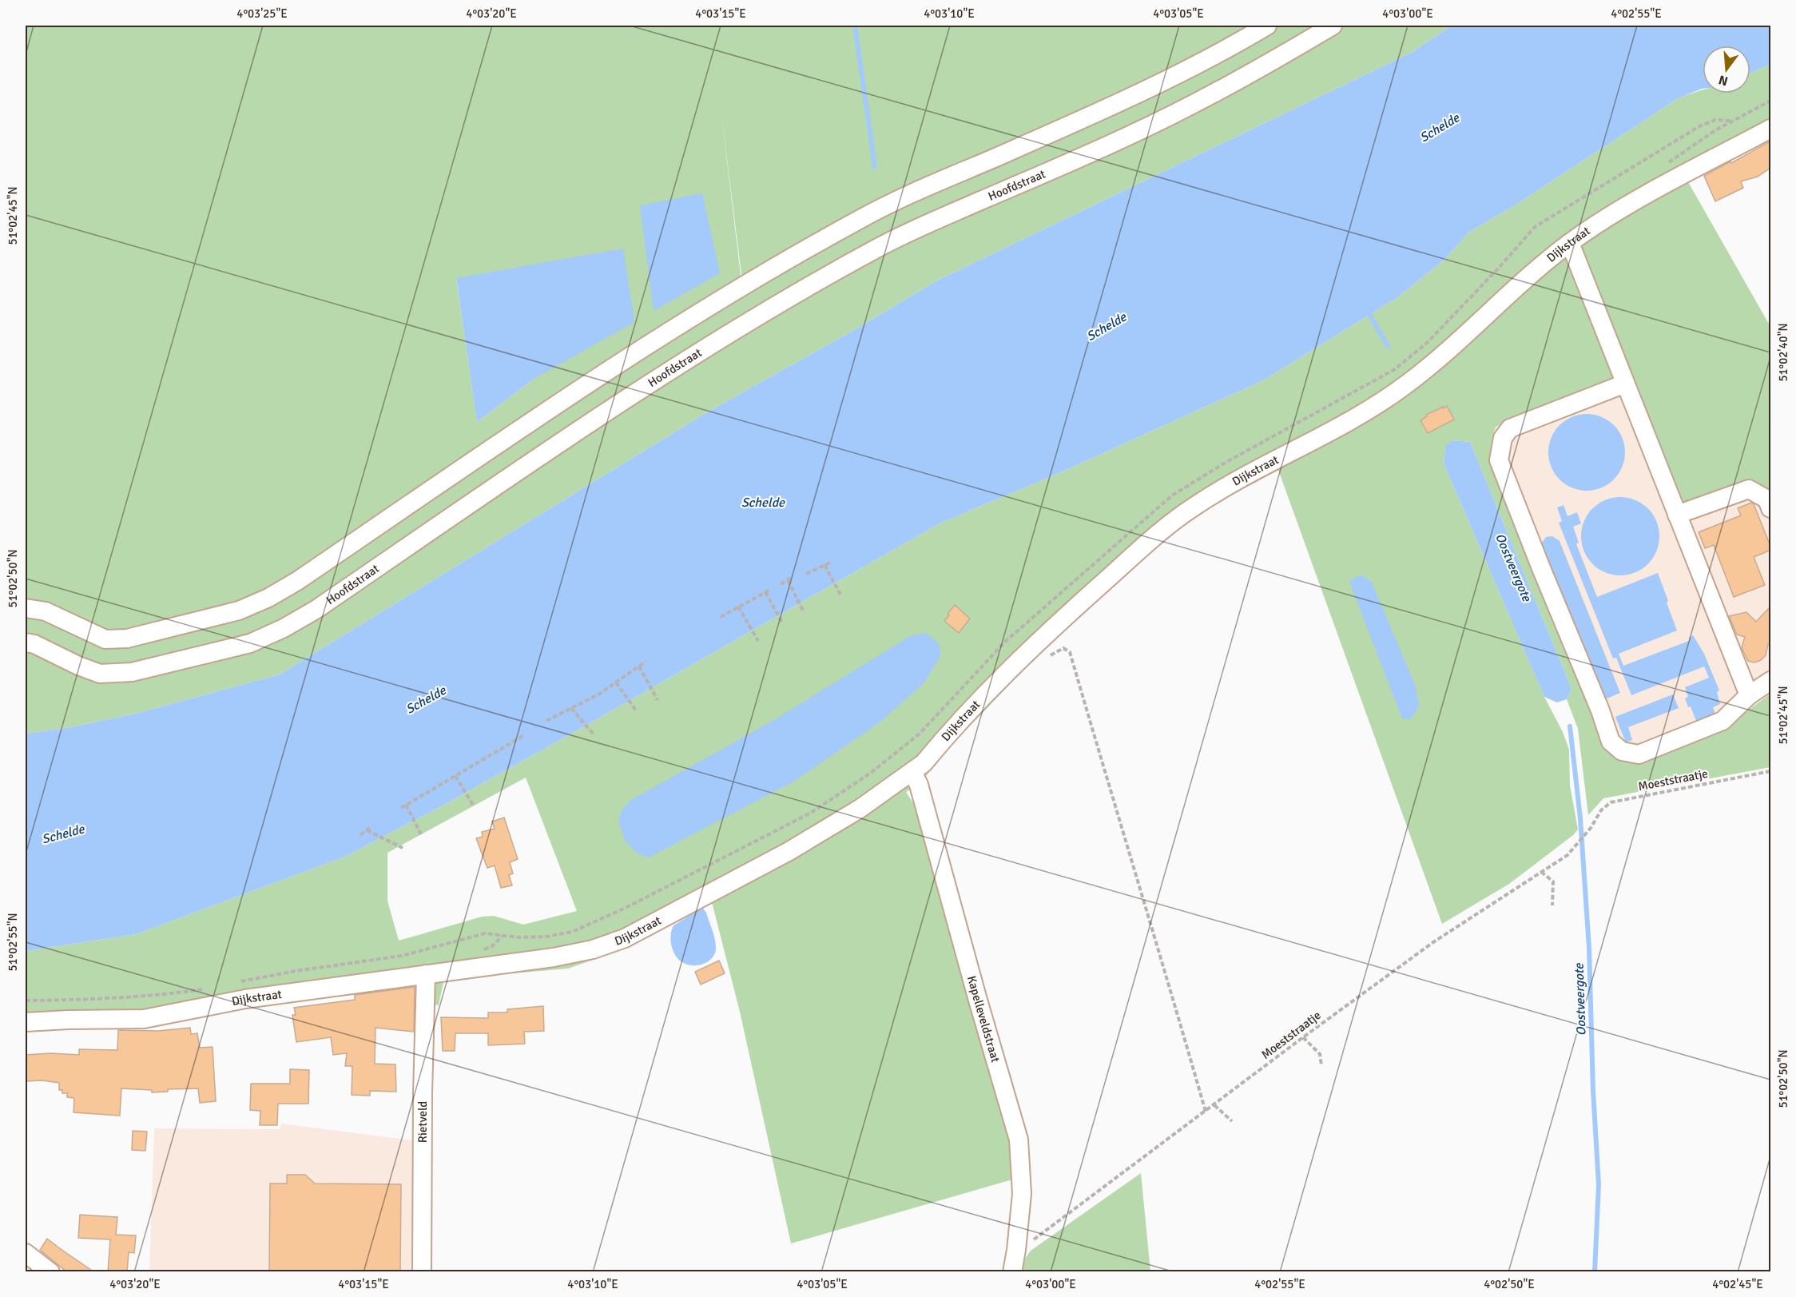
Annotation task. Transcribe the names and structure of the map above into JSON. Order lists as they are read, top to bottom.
{
  "streets": {
    "street": [
      "Hoofdstraat",
      "Dijkstraat",
      "Kapelleveldstraat",
      "Rietveld"
    ],
    "path": ["Moeststraatje"]
  },
  "crossings": [
    ["Dijkstraat", "Kapelleveldstraat"],
    ["Dijkstraat", "Rietveld"],
    ["Moeststraatje", "Kapelleveldstraat"]
  ],
  "water": ["Schelde", "Oostveergote"],
  "north": "bottom",
  "coordinates": [
    "4°03'25\"E",
    "4°03'20\"E",
    "4°03'15\"E",
    "4°03'10\"E",
    "4°03'05\"E",
    "4°03'00\"E",
    "4°02'55\"E",
    "51°02'45\"N",
    "51°02'40\"N",
    "51°02'50\"N",
    "51°02'55\"N",
    "4°02'50\"E",
    "4°02'45\"E"
  ]
}
